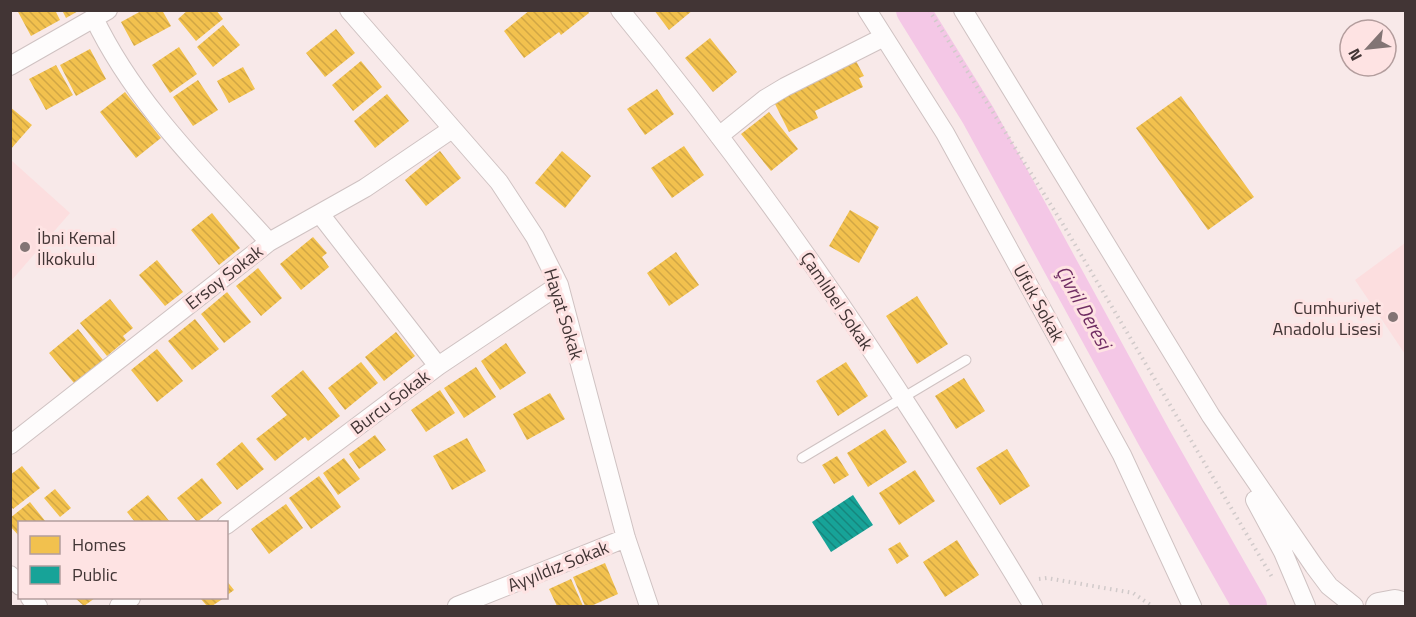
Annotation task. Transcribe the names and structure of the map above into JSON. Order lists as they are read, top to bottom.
{
  "streets": {
    "street": [
      "Ersoy Sokak",
      "Çamlıbel Sokak",
      "Ufuk Sokak",
      "Hayat Sokak",
      "Burcu Sokak",
      "Ayyıldız Sokak"
    ]
  },
  "crossings": [
    ["Ersoy Sokak", "Hayat Sokak"],
    ["Hayat Sokak", "Burcu Sokak"],
    ["Hayat Sokak", "Ayyıldız Sokak"]
  ],
  "water": ["Çivril Deresi"],
  "places": ["İbni Kemal İlkokulu", "Cumhuriyet Anadolu Lisesi"],
  "legend": ["Homes", "Public"],
  "north": "bottom left"
}
